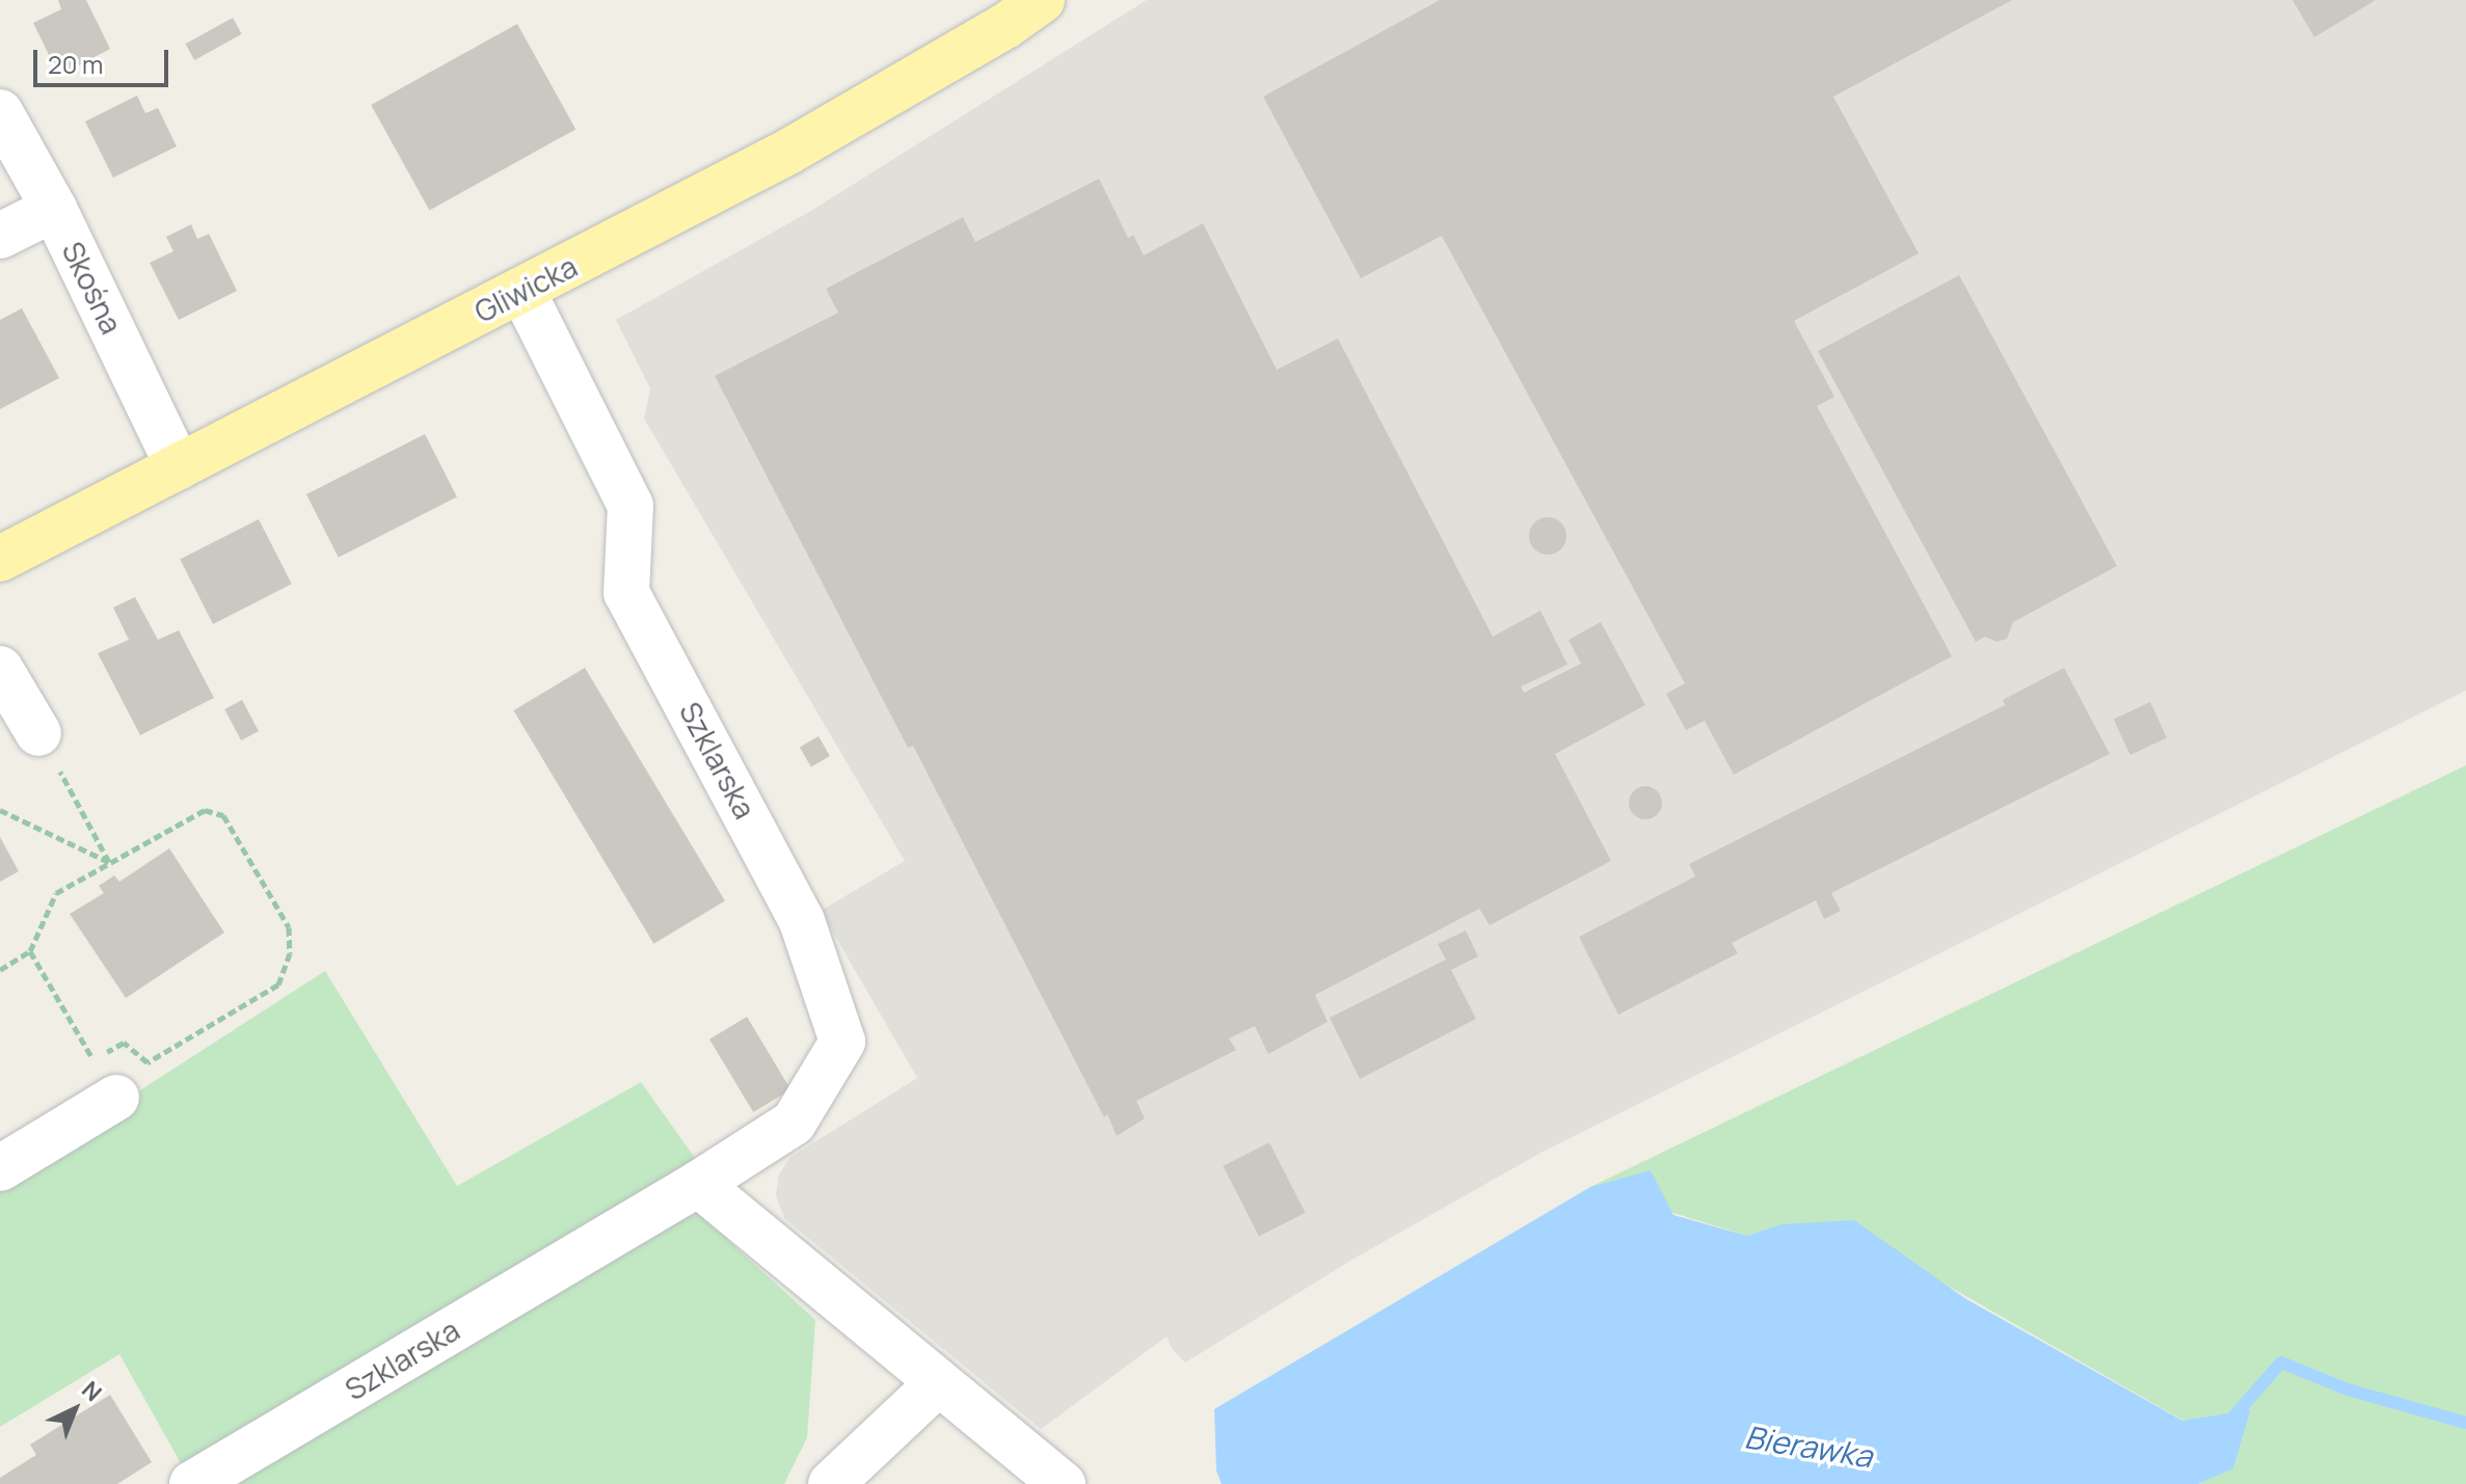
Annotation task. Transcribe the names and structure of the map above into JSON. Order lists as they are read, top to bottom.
{
  "streets": {
    "main road": ["Gliwicka"],
    "street": ["Skośna", "Szklarska"]
  },
  "crossings": [
    ["Skośna", "Gliwicka"],
    ["Gliwicka", "Szklarska"]
  ],
  "water": ["Bierawka"],
  "scale_bar": "20 m",
  "north": "top right"
}
